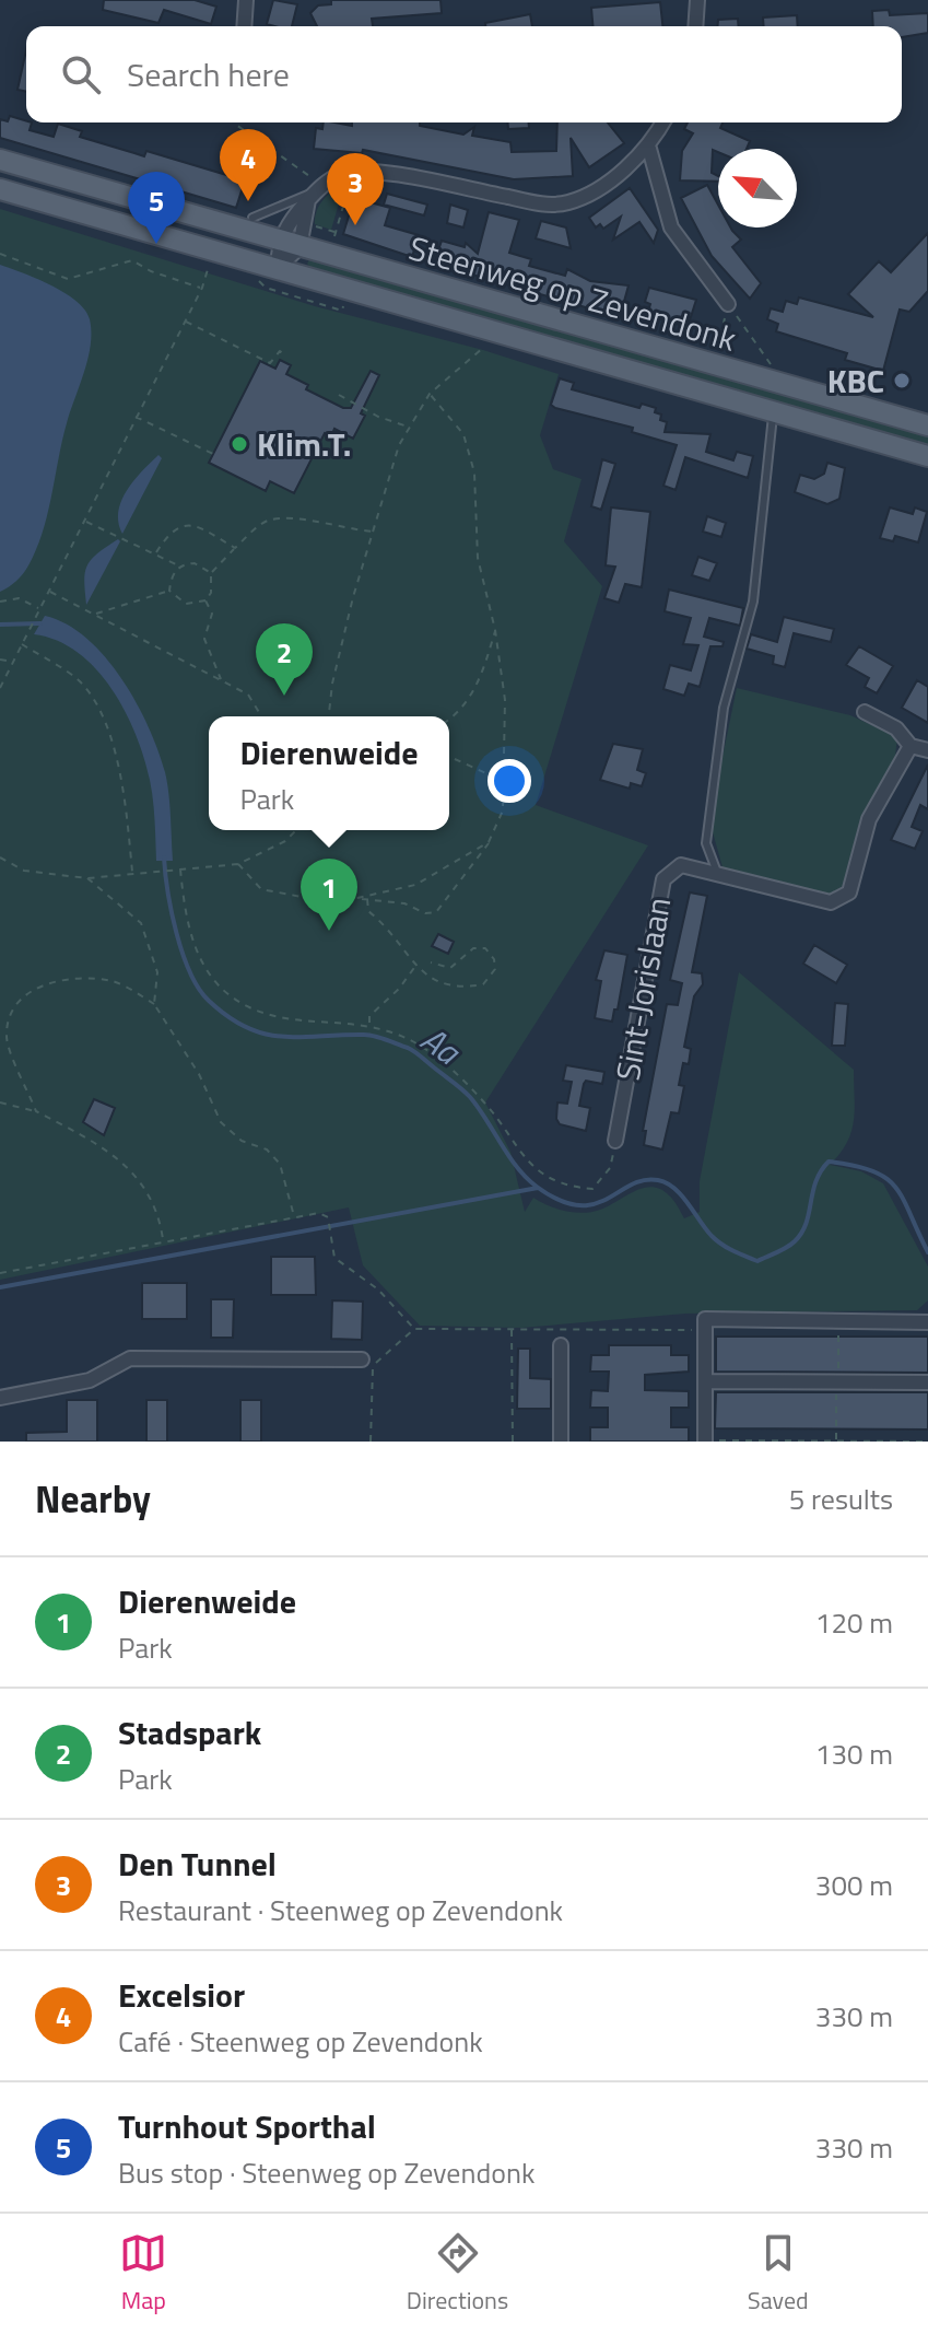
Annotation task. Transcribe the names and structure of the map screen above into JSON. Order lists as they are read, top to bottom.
{
  "streets": {
    "main road": ["Steenweg op Zevendonk"],
    "street": ["Sint-Jorislaan"]
  },
  "water": ["Aa"],
  "places": ["KBC", "Klim.T."],
  "north": "top left",
  "page": {
    "search": "Search here",
    "pins": [
      "4",
      "3",
      "5",
      "2",
      "1"
    ],
    "popup": ["Dierenweide", "Park"],
    "heading": ["Nearby", "5 results"],
    "list": [
      {
        "mark": "1",
        "name": "Dierenweide",
        "note": "Park",
        "value": "120 m"
      },
      {
        "mark": "2",
        "name": "Stadspark",
        "note": "Park",
        "value": "130 m"
      },
      {
        "mark": "3",
        "name": "Den Tunnel",
        "note": "Restaurant · Steenweg op Zevendonk",
        "value": "300 m"
      },
      {
        "mark": "4",
        "name": "Excelsior",
        "note": "Café · Steenweg op Zevendonk",
        "value": "330 m"
      },
      {
        "mark": "5",
        "name": "Turnhout Sporthal",
        "note": "Bus stop · Steenweg op Zevendonk",
        "value": "330 m"
      }
    ],
    "nav": ["Map", "Directions", "Saved"]
  }
}
